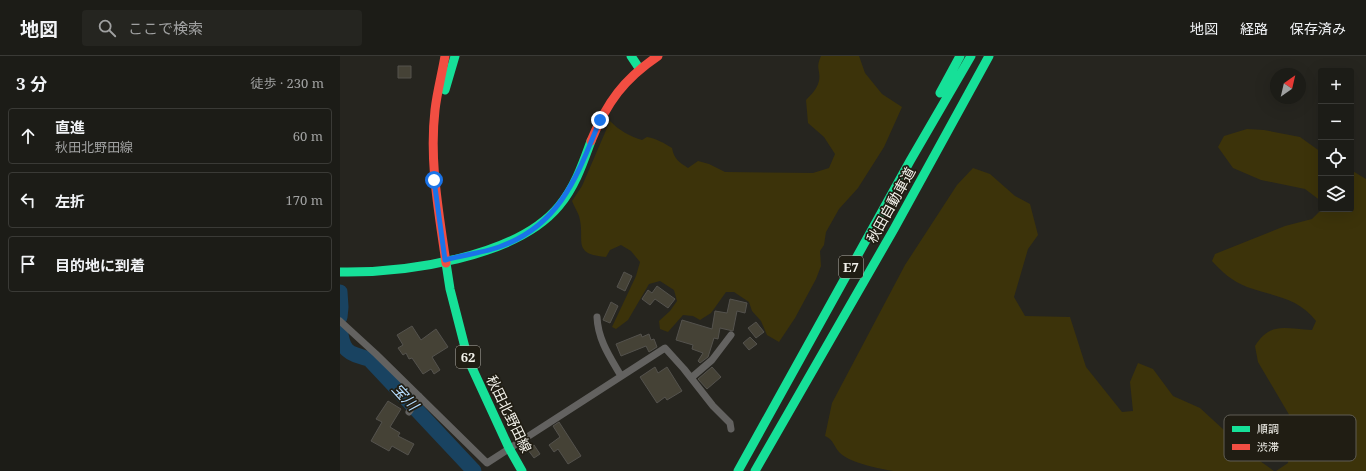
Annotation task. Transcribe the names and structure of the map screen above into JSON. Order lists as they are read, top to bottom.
{
  "streets": {
    "main road": [
      "秋田自動車道",
      "E7",
      "62",
      "秋田北野田線"
    ]
  },
  "water": ["宝川"],
  "legend": ["順調", "渋滞"],
  "north": "top right",
  "page": {
    "header": "地図",
    "search": "ここで検索",
    "nav": ["地図", "経路", "保存済み"],
    "heading": ["3 分", "徒歩 · 230 m"],
    "map_buttons": ["+", "−"],
    "list": [
      ["直進", "秋田北野田線", "60 m"],
      ["左折", "170 m"],
      "目的地に到着"
    ]
  }
}
